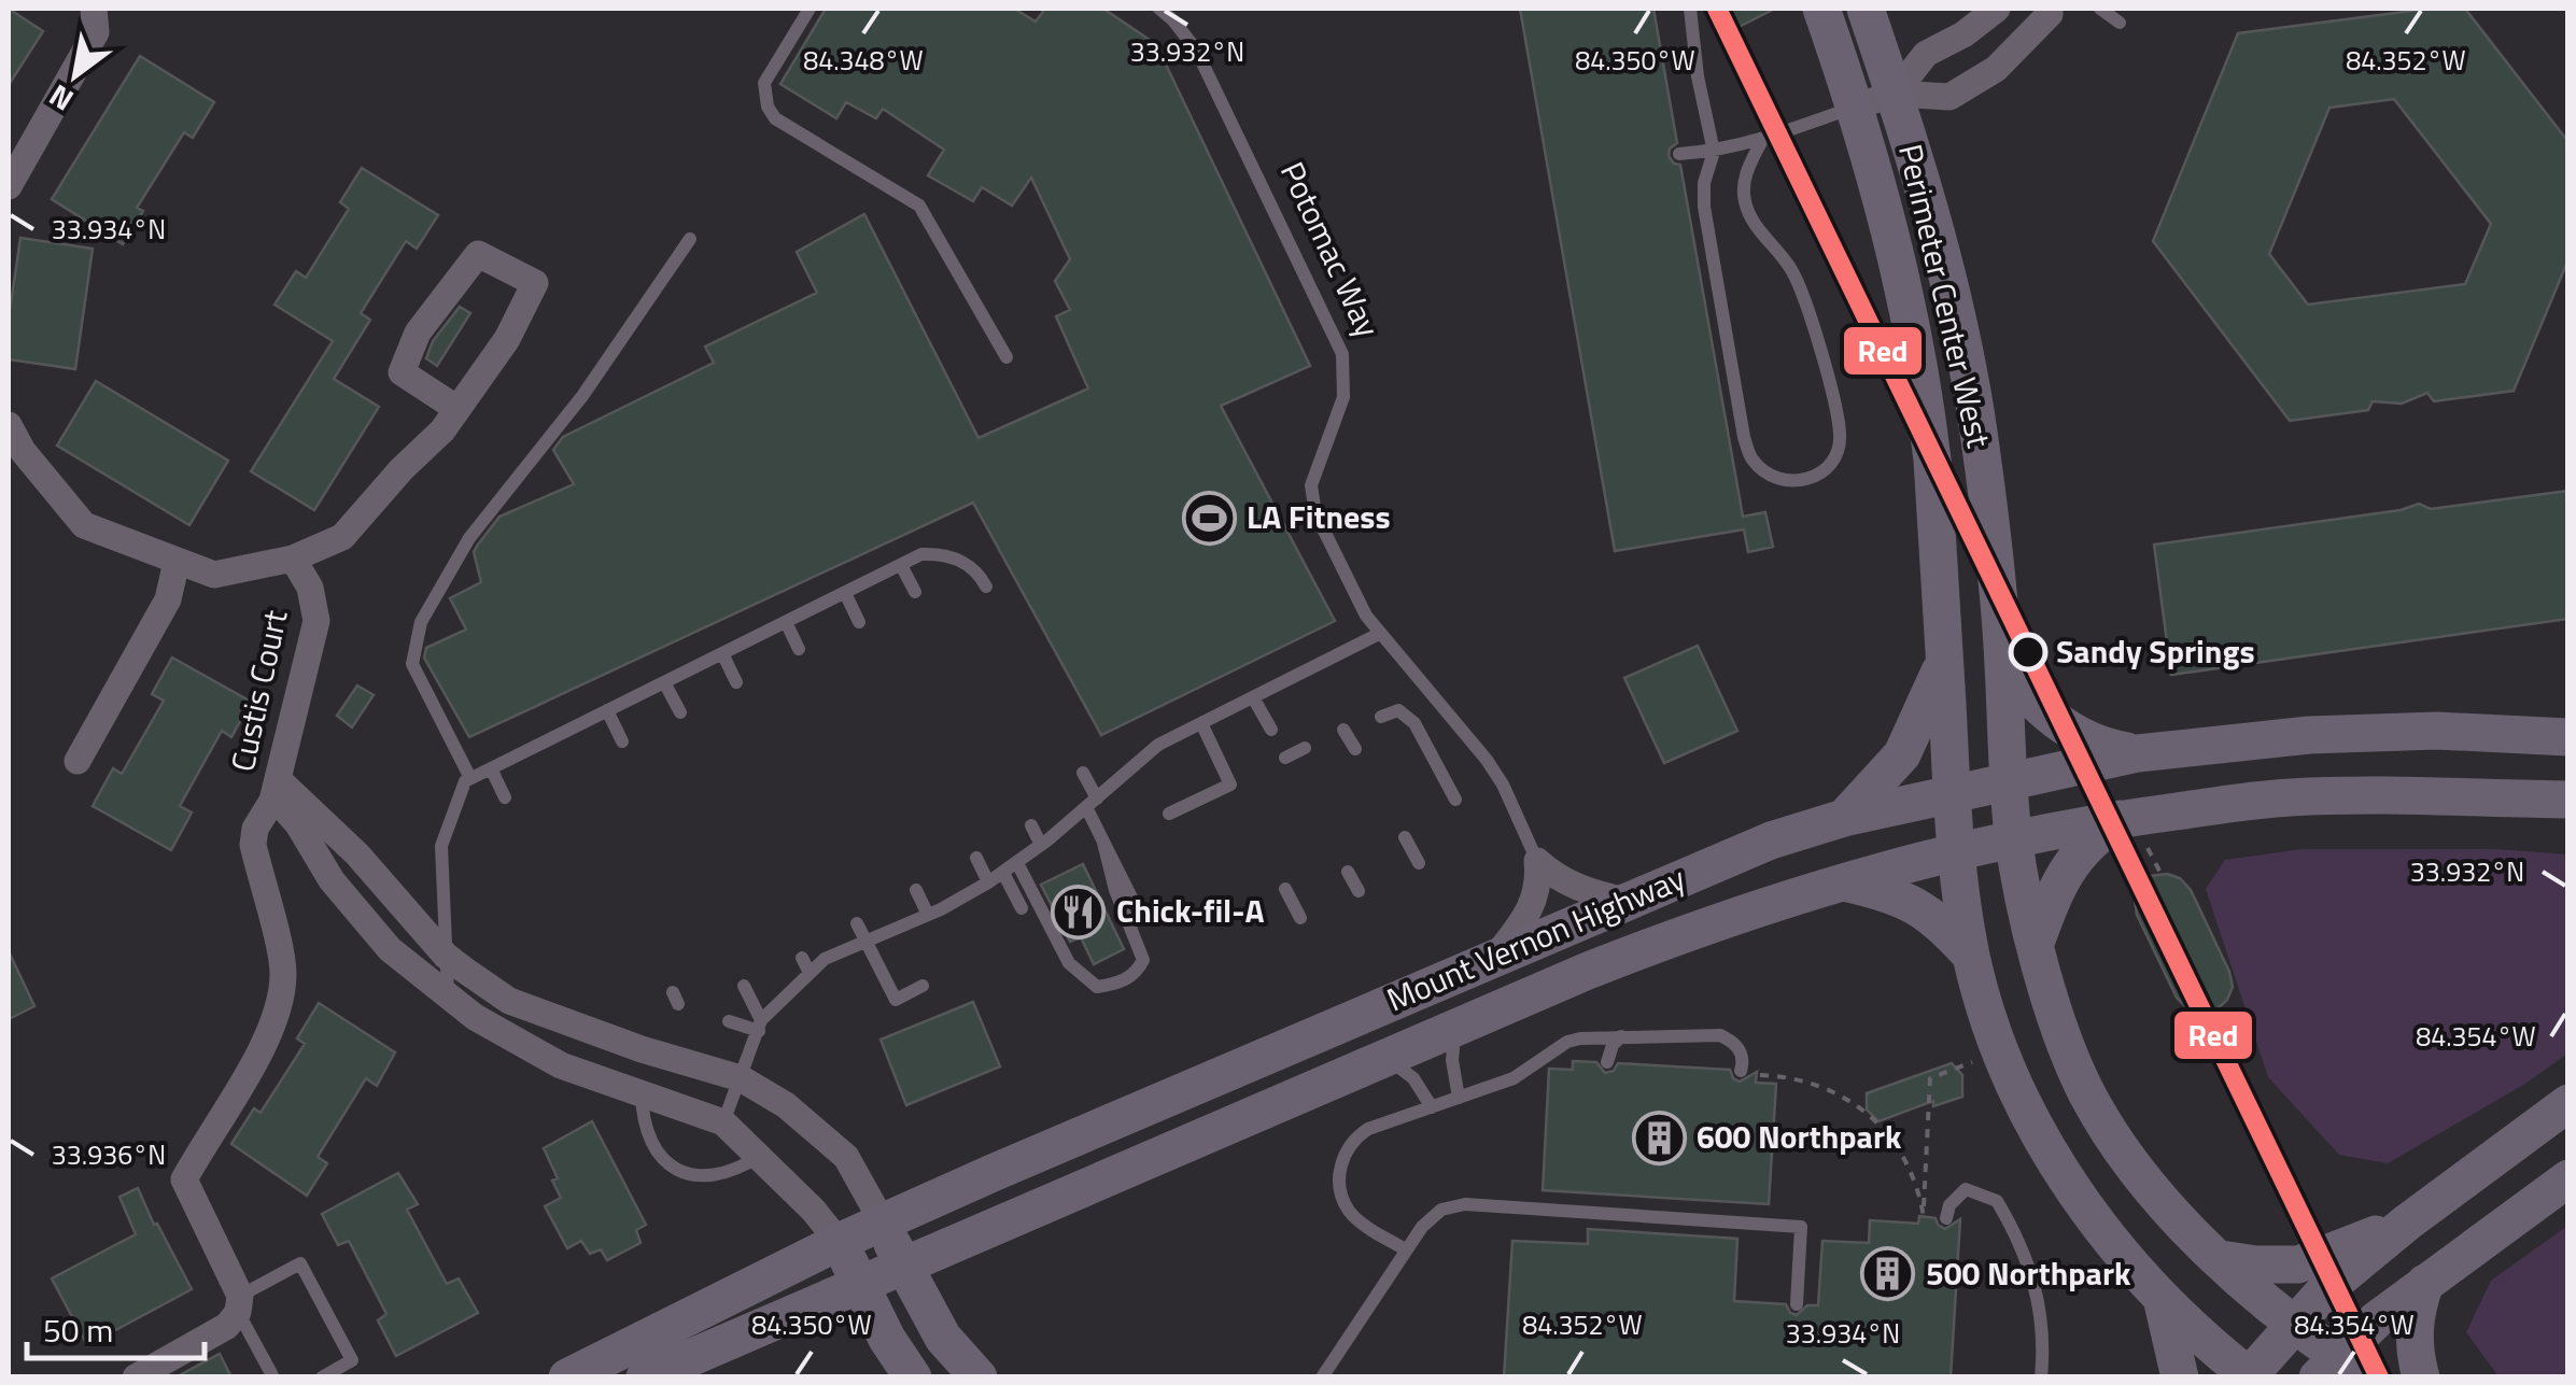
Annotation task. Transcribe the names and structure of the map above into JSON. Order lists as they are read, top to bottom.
{
  "streets": {
    "main road": ["Perimeter Center West", "Mount Vernon Highway"],
    "street": ["Custis Court"],
    "lane": ["Potomac Way"]
  },
  "crossings": [
    ["Perimeter Center West", "Mount Vernon Highway"]
  ],
  "places": {
    "sports": ["LA Fitness"],
    "other": ["Sandy Springs"],
    "restaurant": ["Chick-fil-A"],
    "building": ["600 Northpark", "500 Northpark"]
  },
  "lines": ["transit line Red"],
  "scale_bar": "50 m",
  "north": "bottom left",
  "coordinates": [
    "33.932°N",
    "84.348°W",
    "84.350°W",
    "84.352°W",
    "33.934°N",
    "84.354°W",
    "33.936°N"
  ]
}
